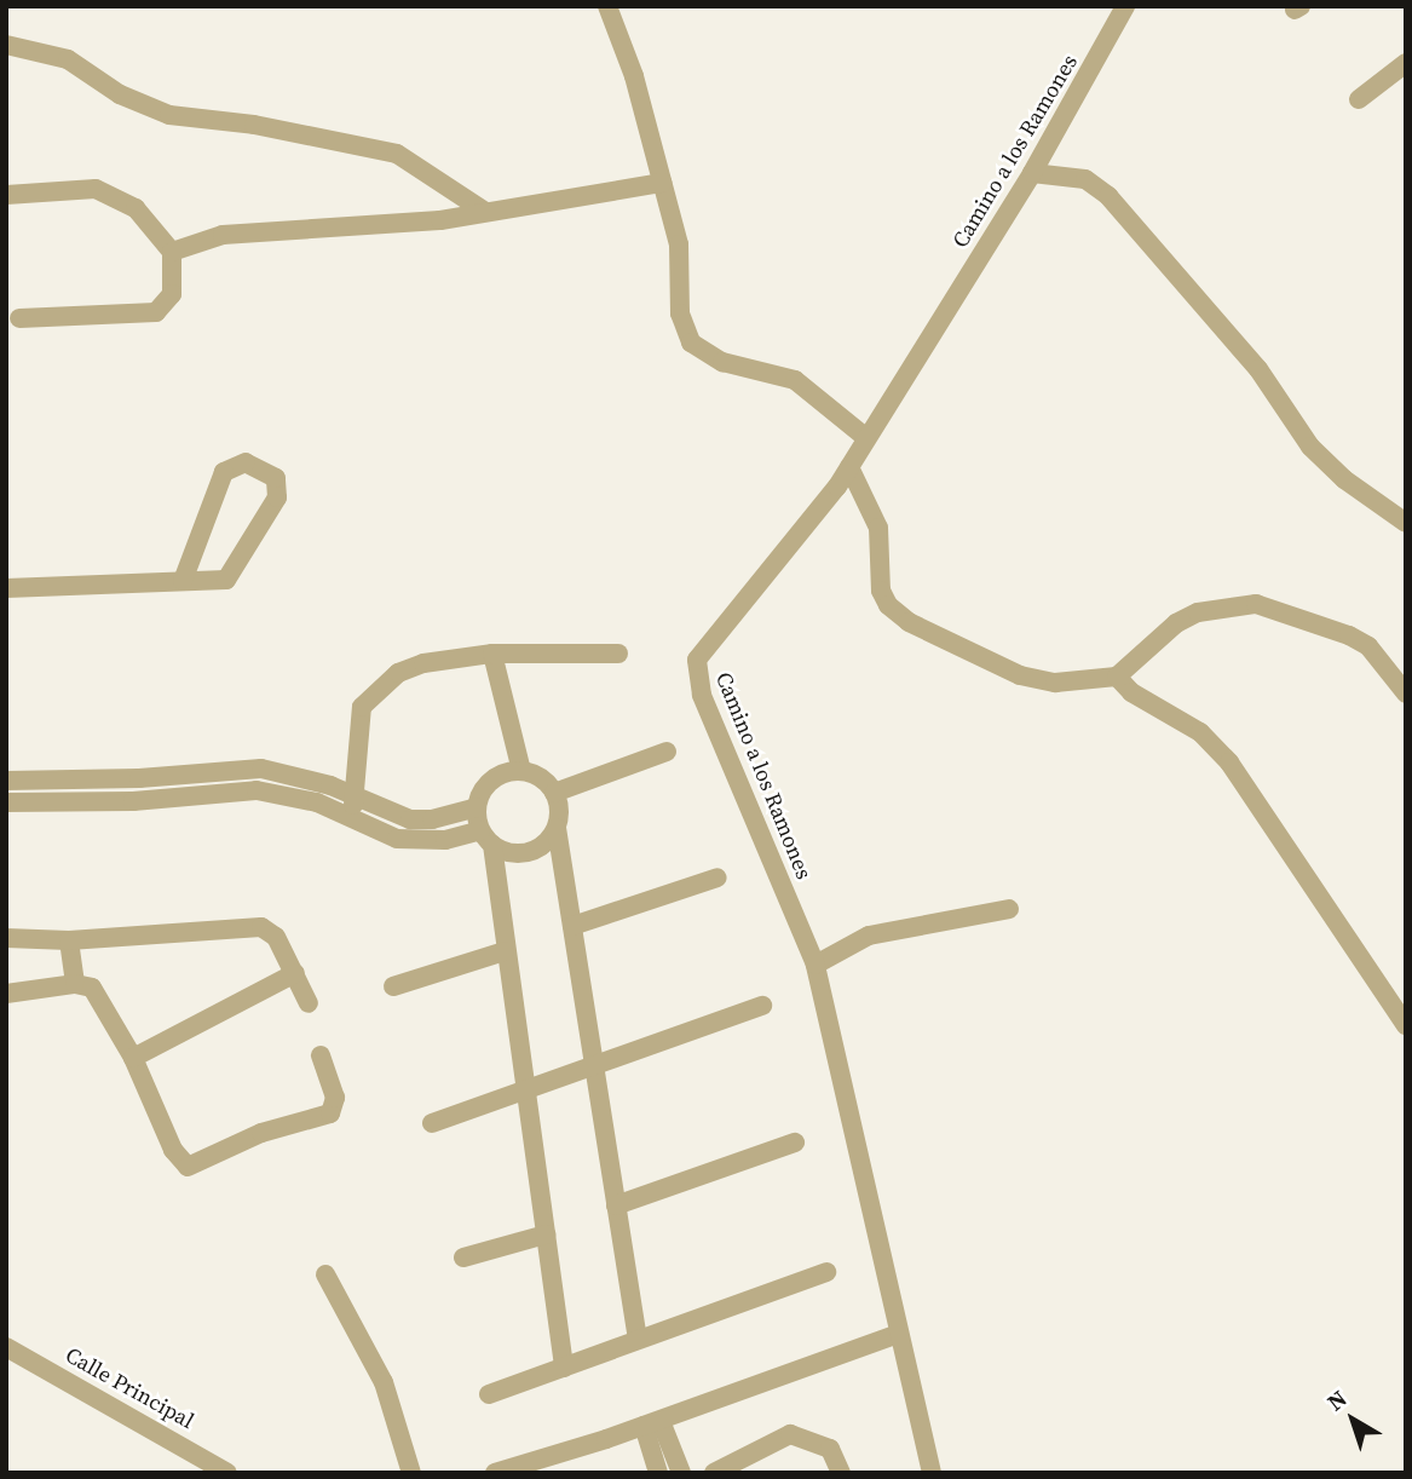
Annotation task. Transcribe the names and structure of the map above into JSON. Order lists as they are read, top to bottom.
{
  "streets": {
    "street": ["Camino a los Ramones", "Calle Principal"]
  },
  "north": "top left"
}
